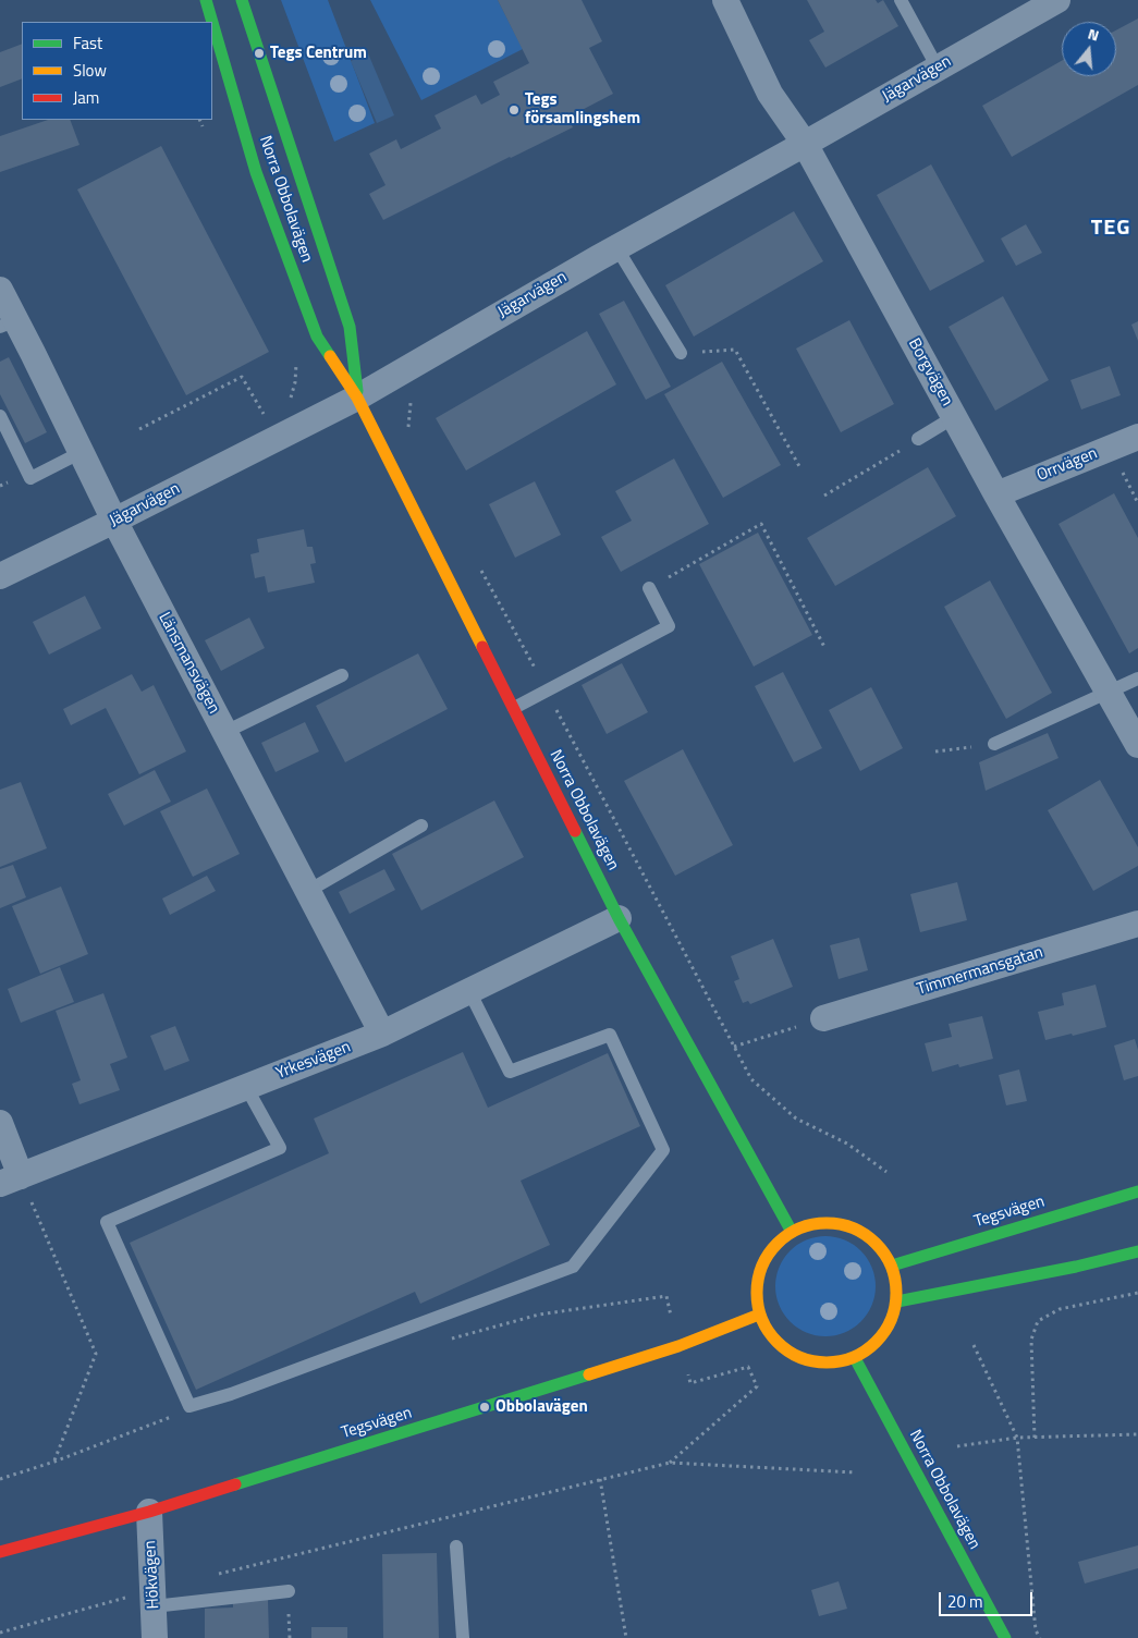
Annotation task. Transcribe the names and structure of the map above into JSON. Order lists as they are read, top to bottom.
{
  "streets": {
    "street": [
      "Jägarvägen",
      "Norra Obbolavägen",
      "Borgvägen",
      "Orrvägen",
      "Länsmansvägen",
      "Timmermansgatan",
      "Yrkesvägen",
      "Tegsvägen",
      "Hökvägen"
    ]
  },
  "crossings": [
    ["Jägarvägen", "Norra Obbolavägen"],
    ["Jägarvägen", "Borgvägen"],
    ["Jägarvägen", "Länsmansvägen"],
    ["Norra Obbolavägen", "Yrkesvägen"],
    ["Norra Obbolavägen", "Tegsvägen"],
    ["Borgvägen", "Orrvägen"],
    ["Länsmansvägen", "Yrkesvägen"],
    ["Tegsvägen", "Hökvägen"]
  ],
  "districts": ["TEG"],
  "places": ["Tegs Centrum", "Tegs församlingshem", "Obbolavägen"],
  "legend": ["Fast", "Slow", "Jam"],
  "scale_bar": "20 m",
  "north": "top"
}
